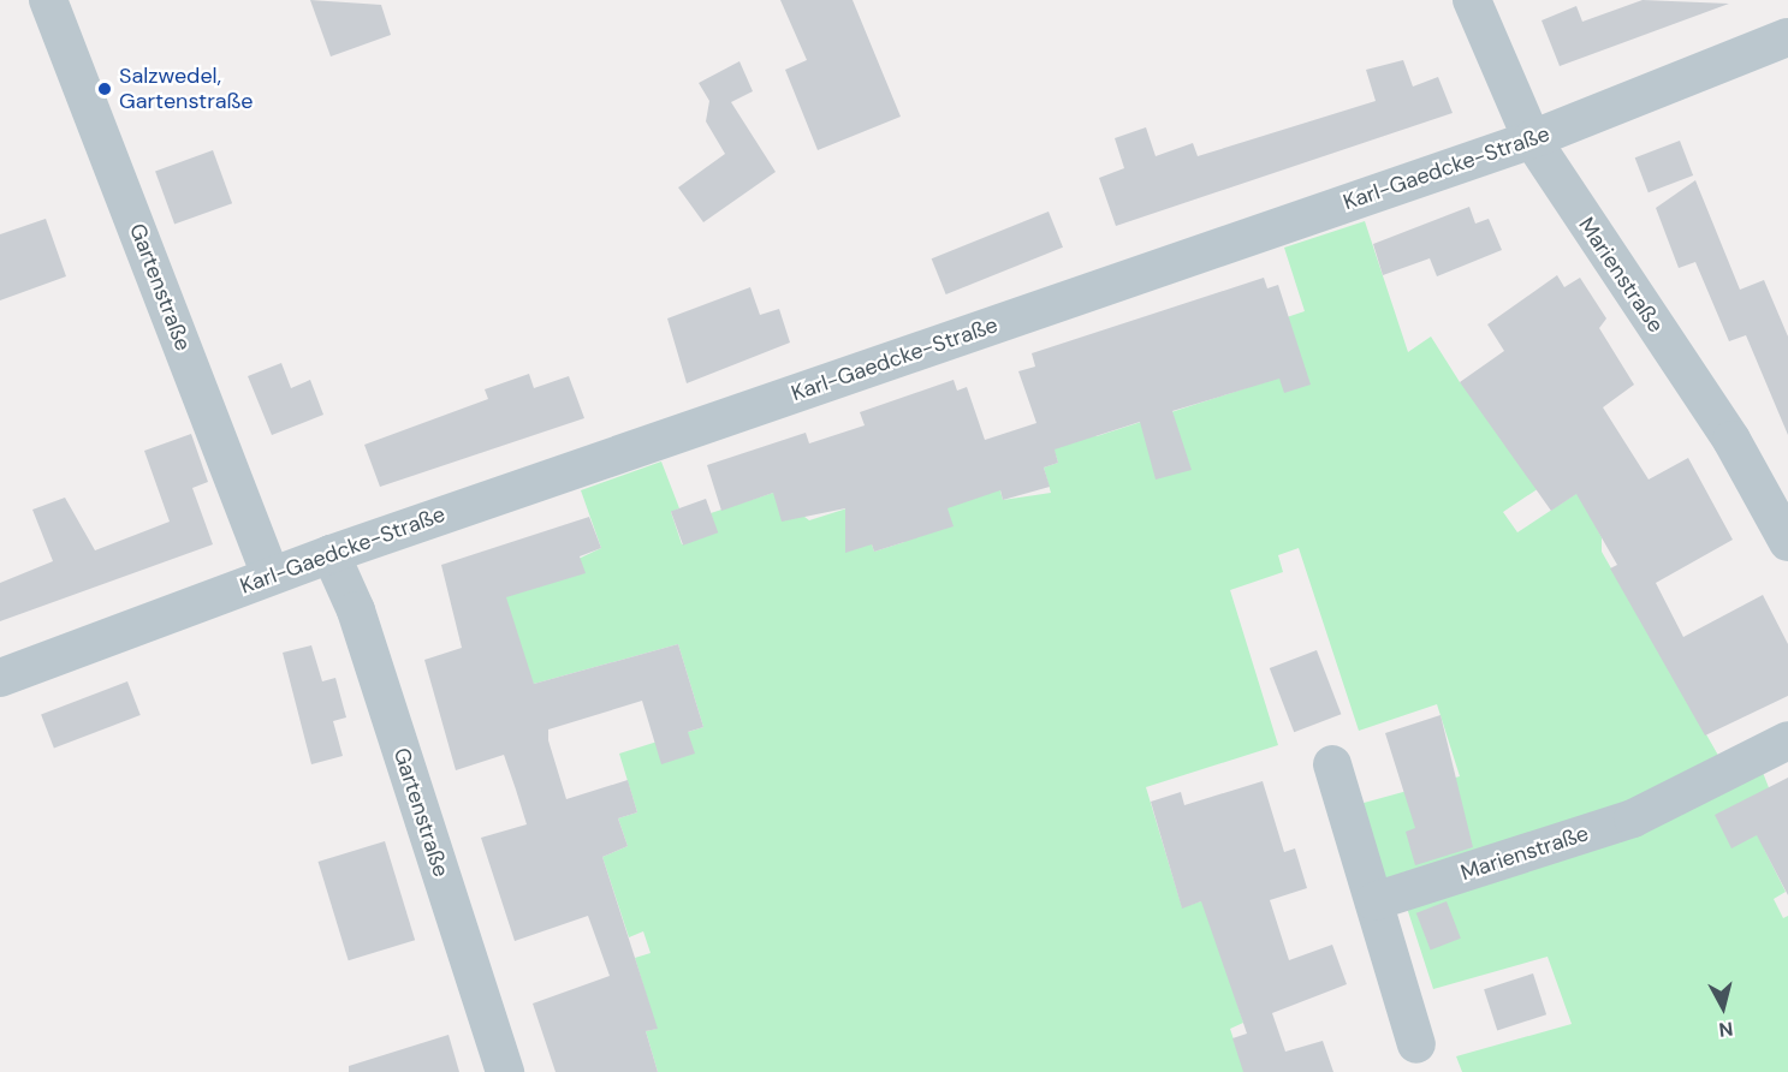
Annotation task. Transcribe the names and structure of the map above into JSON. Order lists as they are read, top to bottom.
{
  "streets": {
    "street": ["Karl-Gaedcke-Straße", "Marienstraße", "Gartenstraße"]
  },
  "crossings": [
    ["Karl-Gaedcke-Straße", "Marienstraße"],
    ["Karl-Gaedcke-Straße", "Gartenstraße"]
  ],
  "places": ["Salzwedel, Gartenstraße"],
  "north": "bottom"
}
